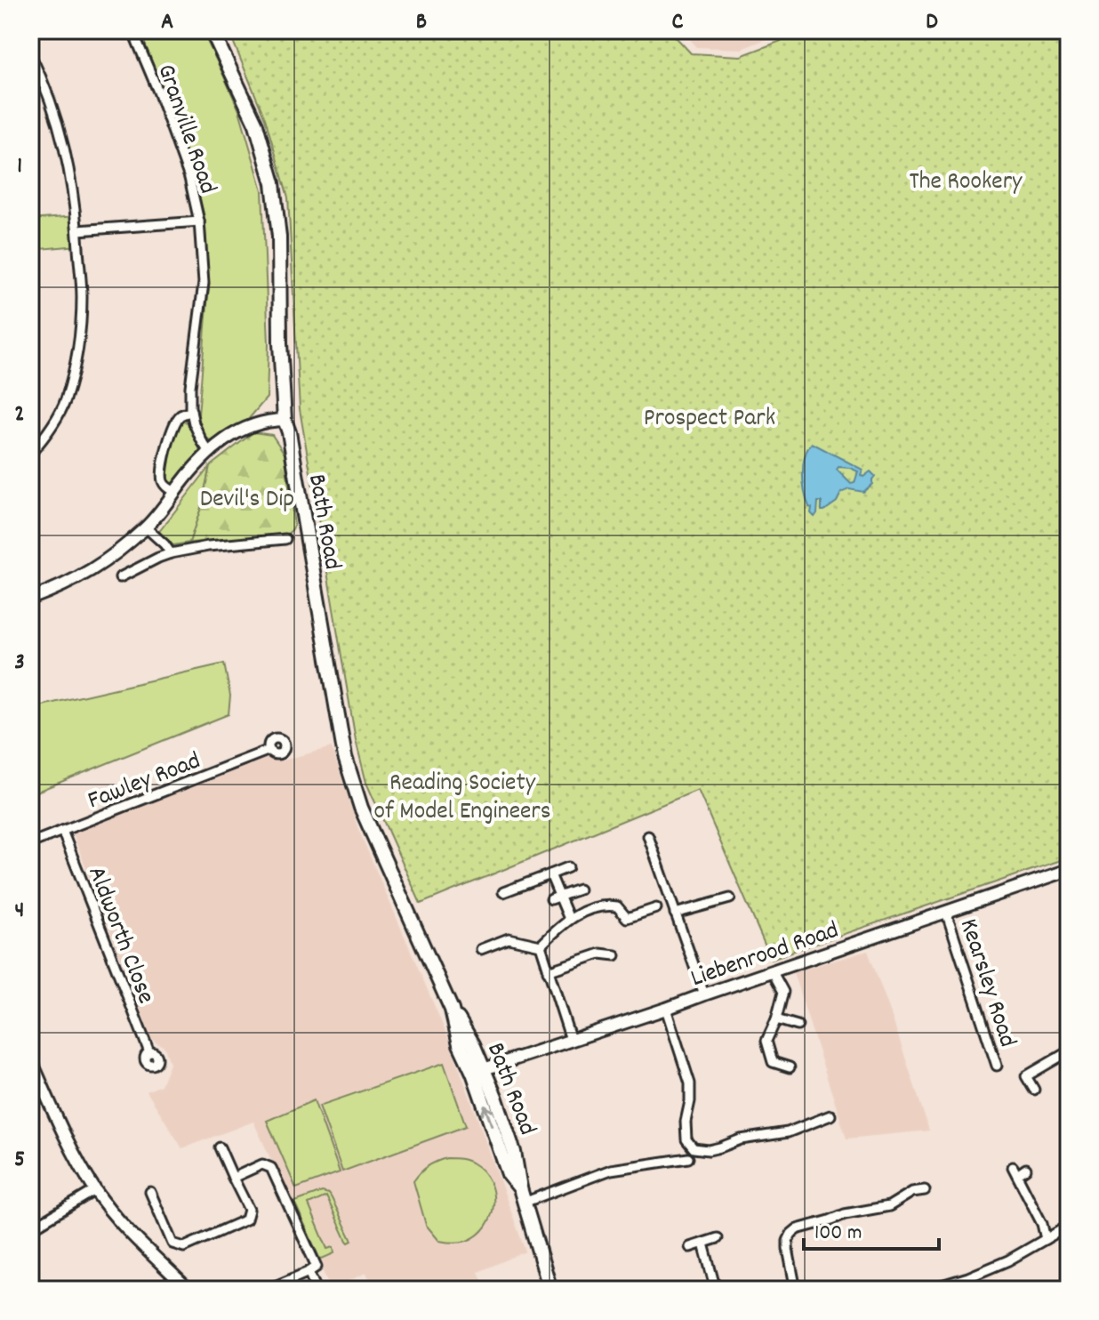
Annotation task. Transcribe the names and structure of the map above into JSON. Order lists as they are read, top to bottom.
{
  "streets": {
    "main road": ["Bath Road"],
    "street": [
      "Granville Road",
      "Fawley Road",
      "Aldworth Close",
      "Liebenrood Road",
      "Kearsley Road"
    ]
  },
  "crossings": [
    ["Bath Road", "Liebenrood Road"],
    ["Fawley Road", "Aldworth Close"],
    ["Liebenrood Road", "Kearsley Road"]
  ],
  "parks": [
    "The Rookery",
    "Prospect Park",
    "Devil's Dip",
    "Reading Society of Model Engineers"
  ],
  "scale_bar": "100 m",
  "grid": {
    "columns": [
      "A",
      "B",
      "C",
      "D"
    ],
    "rows": [
      "1",
      "2",
      "3",
      "4",
      "5"
    ]
  }
}
